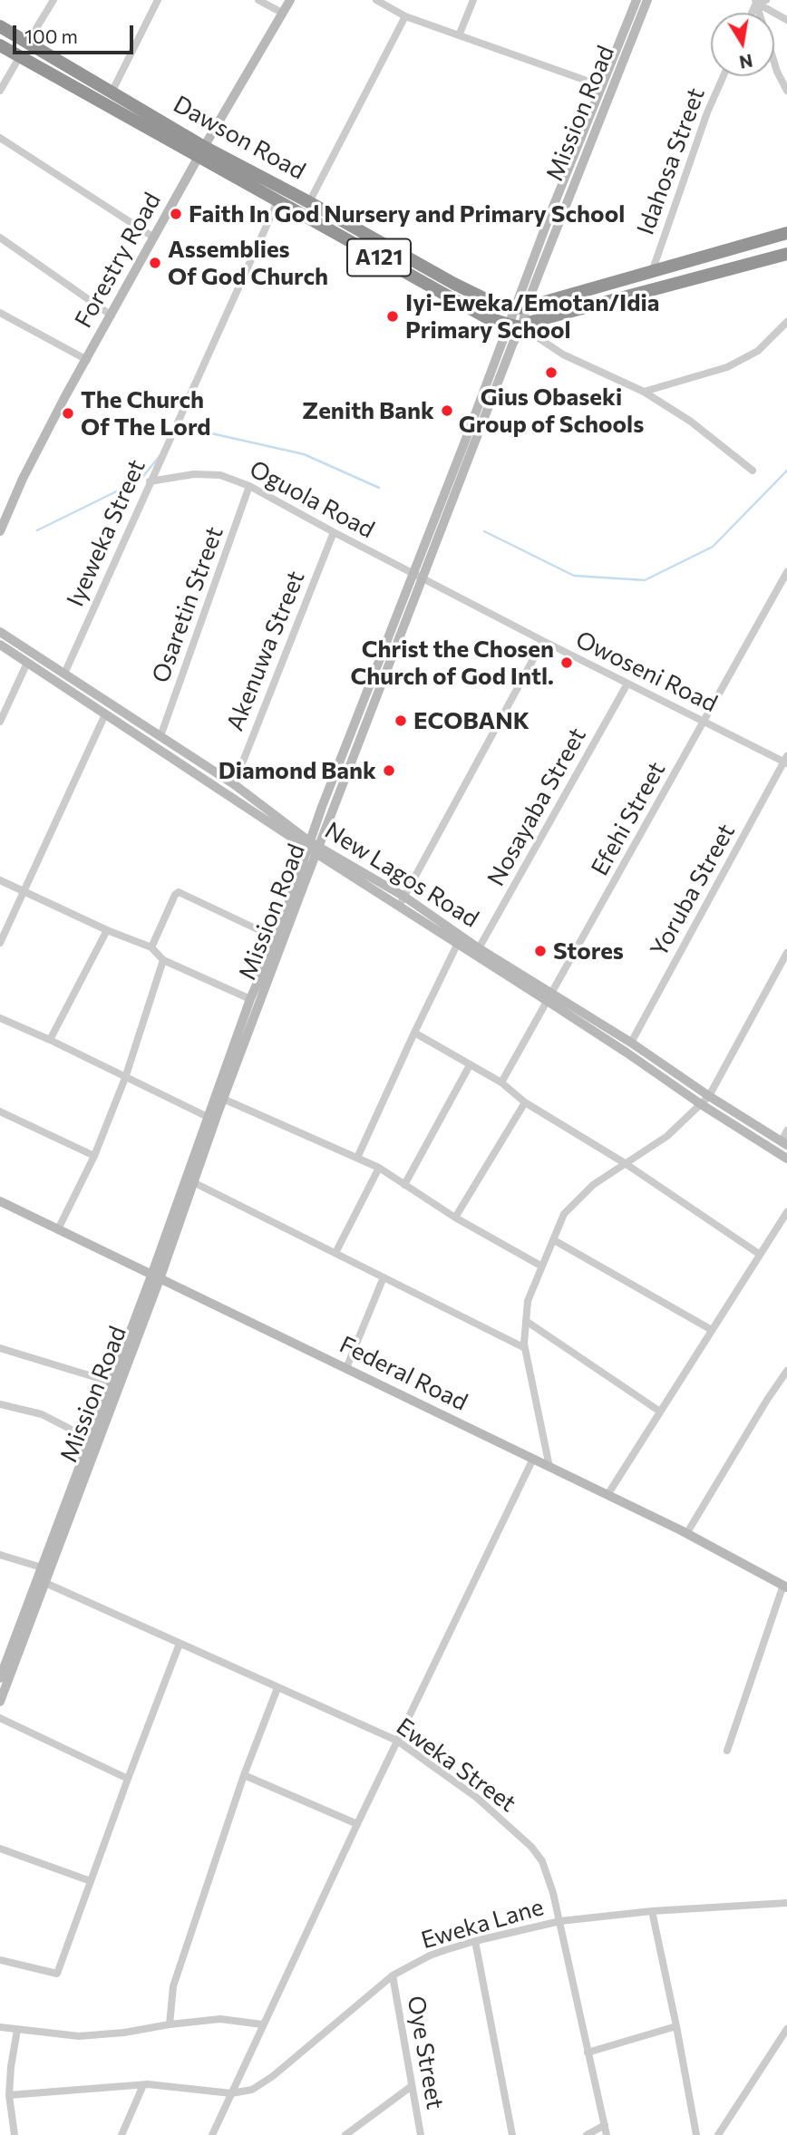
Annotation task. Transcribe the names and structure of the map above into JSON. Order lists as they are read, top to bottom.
{
  "streets": {
    "highway": ["Dawson Road", "A121"],
    "street": [
      "Mission Road",
      "Idahosa Street",
      "Forestry Road",
      "Oguola Road",
      "Iyeweka Street",
      "Osaretin Street",
      "Akenuwa Street",
      "Owoseni Road",
      "Nosayaba Street",
      "Efehi Street",
      "New Lagos Road",
      "Yoruba Street",
      "Federal Road",
      "Eweka Street",
      "Eweka Lane",
      "Oye Street"
    ]
  },
  "crossings": [
    ["Mission Road", "Dawson Road"],
    ["Mission Road", "Oguola Road"],
    ["Mission Road", "Owoseni Road"],
    ["Mission Road", "New Lagos Road"],
    ["Mission Road", "Federal Road"],
    ["Mission Road", "Eweka Street"],
    ["Dawson Road", "Forestry Road"],
    ["Dawson Road", "Iyeweka Street"],
    ["Oguola Road", "Iyeweka Street"],
    ["Oguola Road", "Osaretin Street"],
    ["Oguola Road", "Akenuwa Street"],
    ["Oguola Road", "Owoseni Road"],
    ["Iyeweka Street", "New Lagos Road"],
    ["Osaretin Street", "New Lagos Road"],
    ["Akenuwa Street", "New Lagos Road"],
    ["Owoseni Road", "Nosayaba Street"],
    ["Owoseni Road", "Efehi Street"],
    ["Owoseni Road", "Yoruba Street"],
    ["Nosayaba Street", "New Lagos Road"],
    ["Efehi Street", "New Lagos Road"],
    ["New Lagos Road", "Yoruba Street"],
    ["Eweka Street", "Eweka Lane"],
    ["Eweka Lane", "Oye Street"]
  ],
  "places": [
    "Faith In God Nursery and Primary School",
    "Assemblies Of God Church",
    "Iyi-Eweka/Emotan/Idia Primary School",
    "Gius Obaseki Group of Schools",
    "Zenith Bank",
    "The Church Of The Lord",
    "Christ the Chosen Church of God Intl.",
    "ECOBANK",
    "Diamond Bank",
    "Stores"
  ],
  "scale_bar": "100 m",
  "north": "bottom"
}
